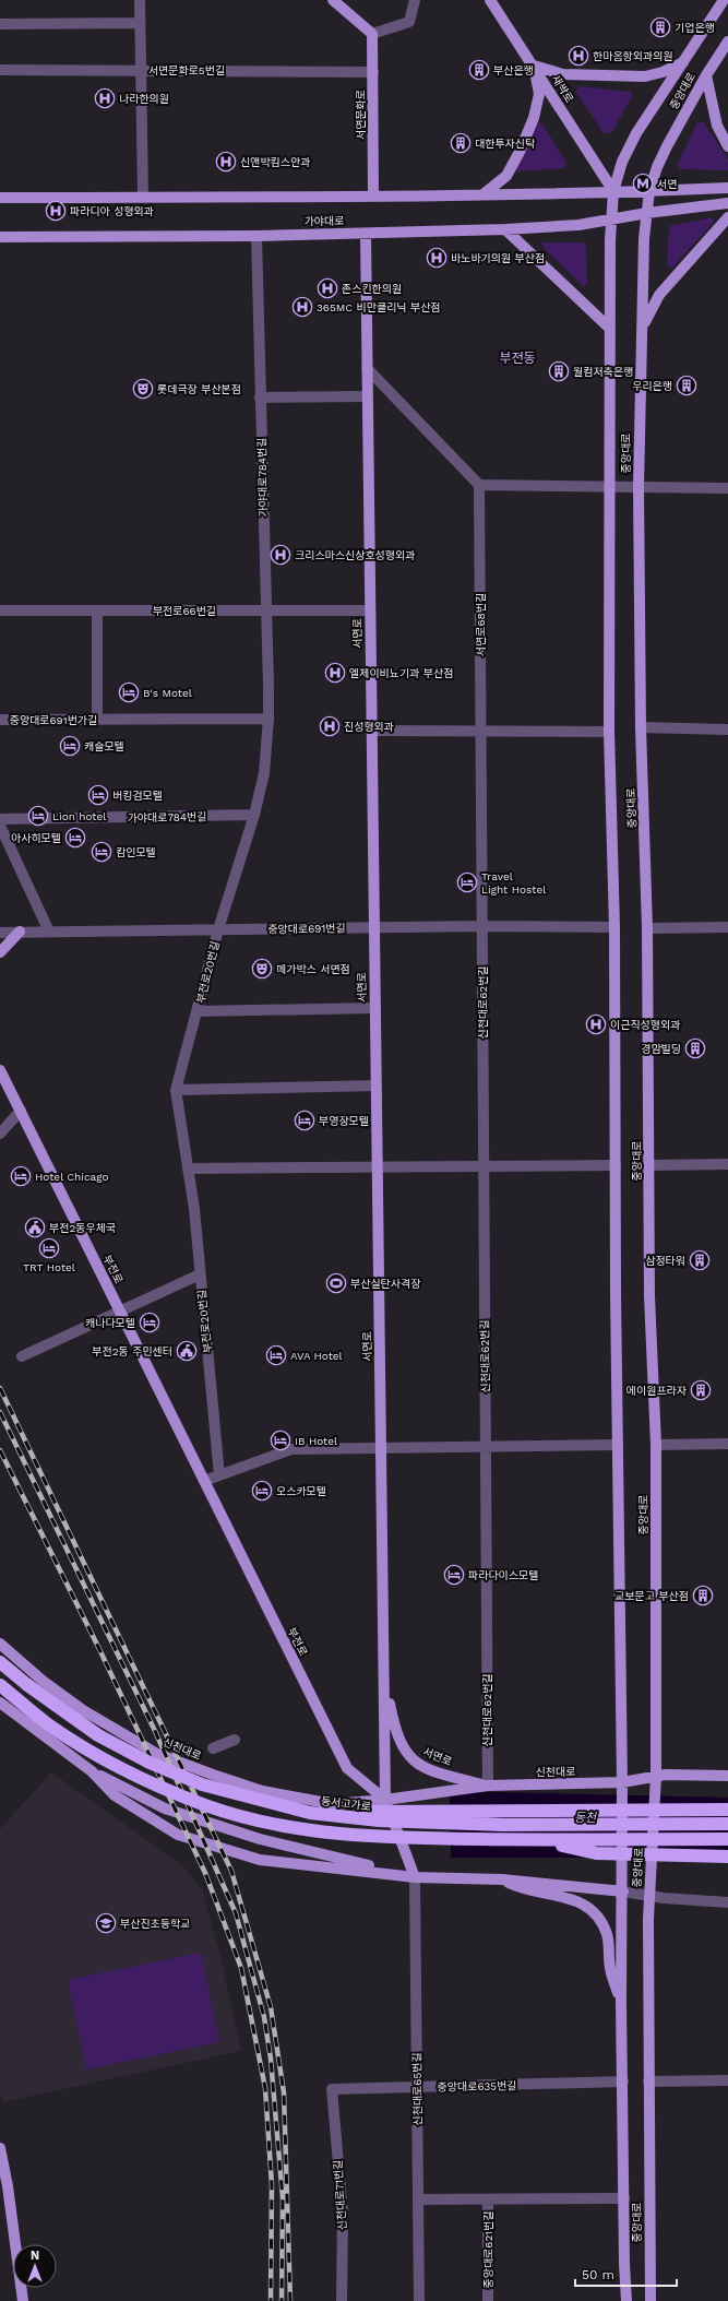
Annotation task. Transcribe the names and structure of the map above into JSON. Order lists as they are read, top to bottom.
{
  "streets": {
    "highway": ["동서고가로"],
    "main road": [
      "새싹로",
      "중앙대로",
      "서면문화로",
      "가야대로",
      "서면로",
      "부전로",
      "신천대로"
    ],
    "street": [
      "서면문화로5번길",
      "가야대로784번길",
      "부전로66번길",
      "서면로68번길",
      "중앙대로691번가길",
      "중앙대로691번길",
      "부전로20번길",
      "신천대로62번길",
      "중앙대로635번길",
      "신천대로65번길",
      "신천대로71번길",
      "중앙대로621번길"
    ]
  },
  "crossings": [
    ["서면문화로5번길", "서면문화로"],
    ["새싹로", "중앙대로"],
    ["중앙대로", "가야대로"],
    ["중앙대로", "서면로"],
    ["중앙대로", "중앙대로691번길"],
    ["중앙대로", "신천대로62번길"],
    ["중앙대로", "신천대로"],
    ["중앙대로", "중앙대로635번길"],
    ["중앙대로", "신천대로65번길"],
    ["중앙대로", "중앙대로621번길"],
    ["가야대로", "가야대로784번길"],
    ["가야대로", "서면로"],
    ["가야대로784번길", "부전로66번길"],
    ["가야대로784번길", "중앙대로691번길"],
    ["가야대로784번길", "부전로20번길"],
    ["부전로66번길", "서면로"],
    ["서면로68번길", "중앙대로691번길"],
    ["서면로68번길", "신천대로62번길"],
    ["서면로", "중앙대로691번길"],
    ["서면로", "신천대로62번길"],
    ["서면로", "부전로"],
    ["서면로", "신천대로"],
    ["중앙대로691번길", "부전로20번길"],
    ["중앙대로691번길", "신천대로62번길"],
    ["신천대로62번길", "신천대로"],
    ["부전로", "신천대로"],
    ["중앙대로635번길", "신천대로65번길"],
    ["중앙대로635번길", "신천대로71번길"]
  ],
  "districts": ["부전동"],
  "water": ["동천"],
  "places": {
    "building": [
      "기업은행",
      "부산은행",
      "대한투자신탁",
      "월컴저축은행",
      "우리은행",
      "경암빌딩",
      "삼정타워",
      "에이원프라자",
      "교보문고 부산점"
    ],
    "hospital": [
      "한마음항외과의원",
      "나라한의원",
      "신앤박킴스안과",
      "파라디아 성형외과",
      "바노바기의원 부산점",
      "존스킨한의원",
      "365MC 비만클리닉 부산점",
      "크리스마스신상호성형외과",
      "엘제이비뇨기과 부산점",
      "진성형외과",
      "이근직성형외과"
    ],
    "metro station": ["서면"],
    "theatre": ["롯데극장 부산본점", "메가박스 서면점"],
    "hotel": [
      "B's Motel",
      "캐슬모텔",
      "버킹검모텔",
      "Lion hotel",
      "아사히모텔",
      "캄인모텔",
      "Travel Light Hostel",
      "부영장모텔",
      "Hotel Chicago",
      "TRT Hotel",
      "캐나다모텔",
      "AVA Hotel",
      "IB Hotel",
      "오스카모텔",
      "파라다이스모텔"
    ],
    "public building": ["부전2동우체국", "부전2동 주민센터"],
    "sports": ["부산실탄사격장"],
    "school or university": ["부산진초등학교"]
  },
  "scale_bar": "50 m",
  "north": "top"
}
